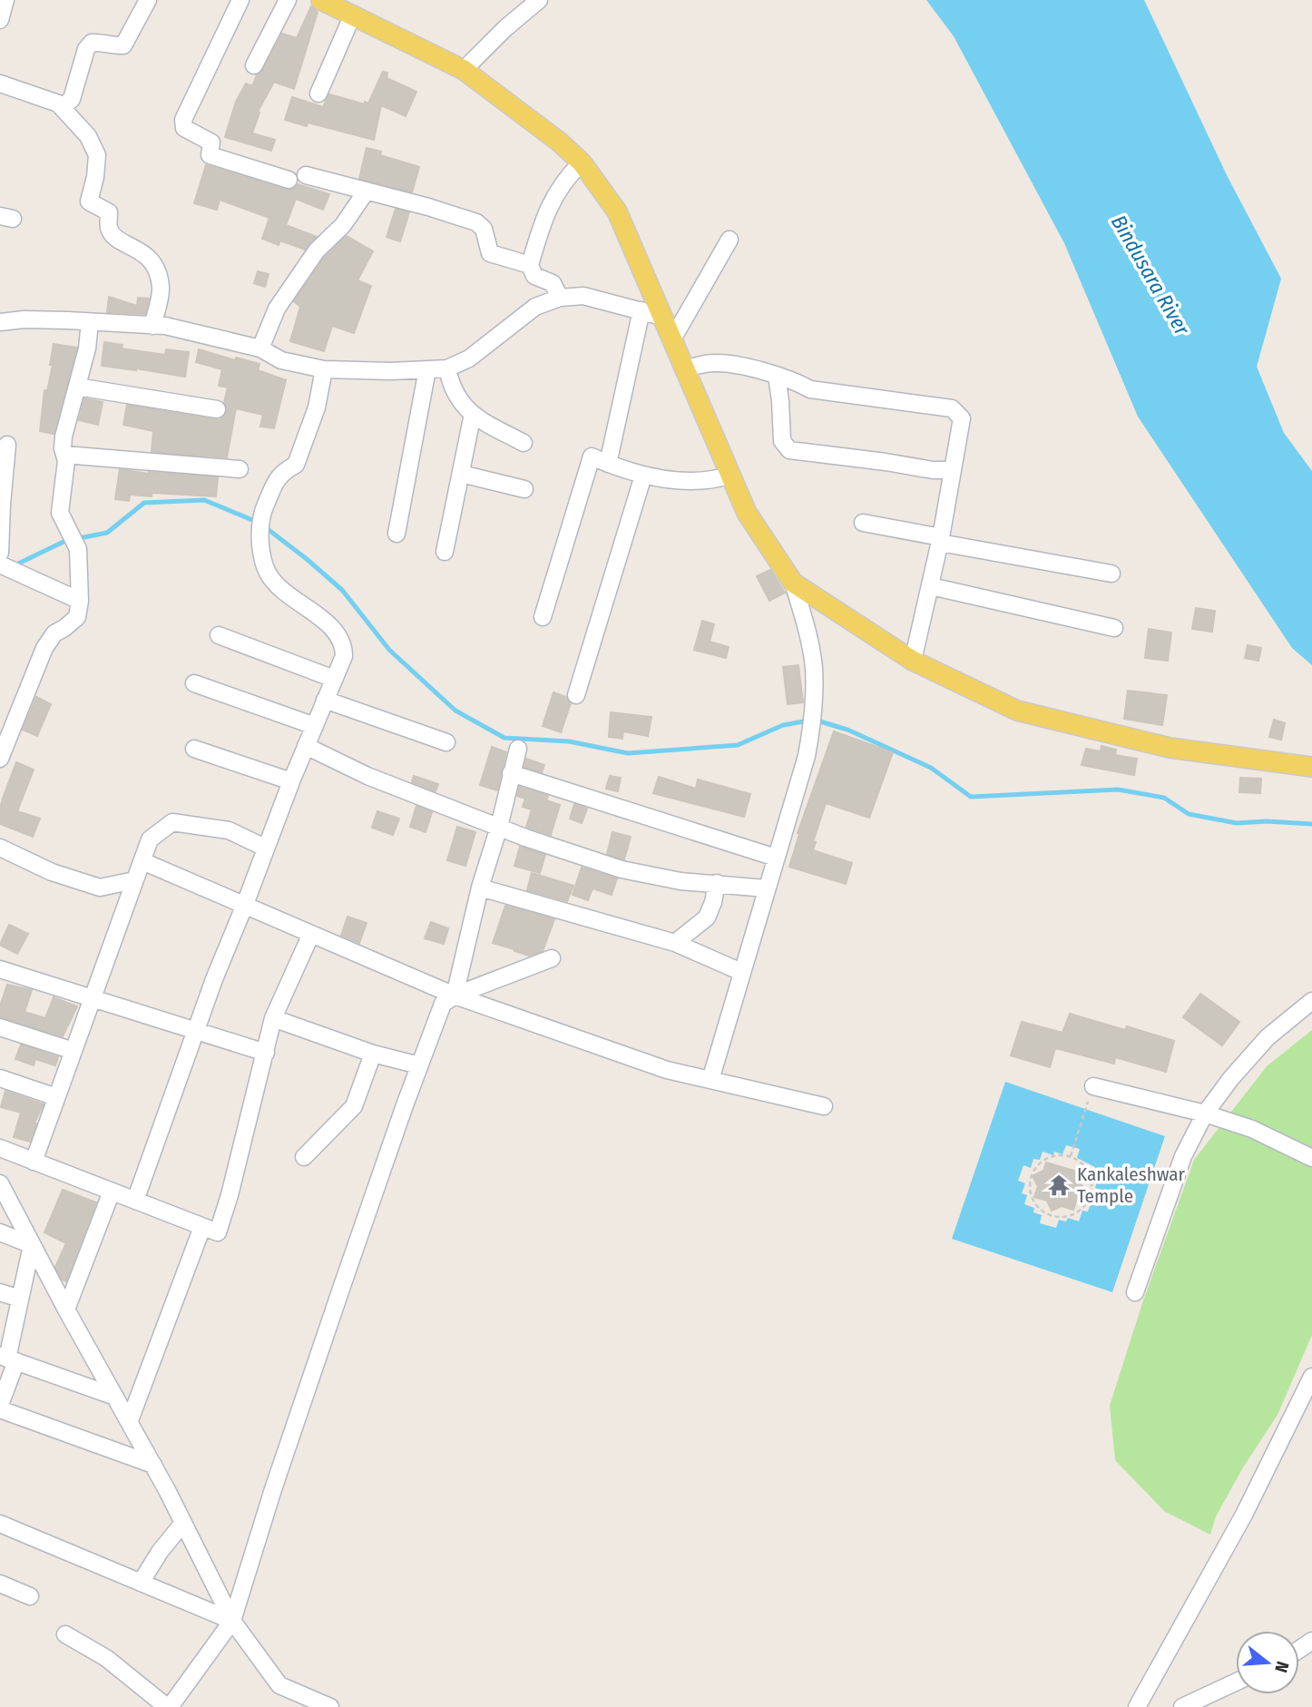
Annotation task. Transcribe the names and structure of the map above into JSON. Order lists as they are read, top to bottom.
{
  "water": ["Bindusara River"],
  "places": {
    "temple": ["Kankaleshwar Temple"]
  },
  "north": "right"
}
